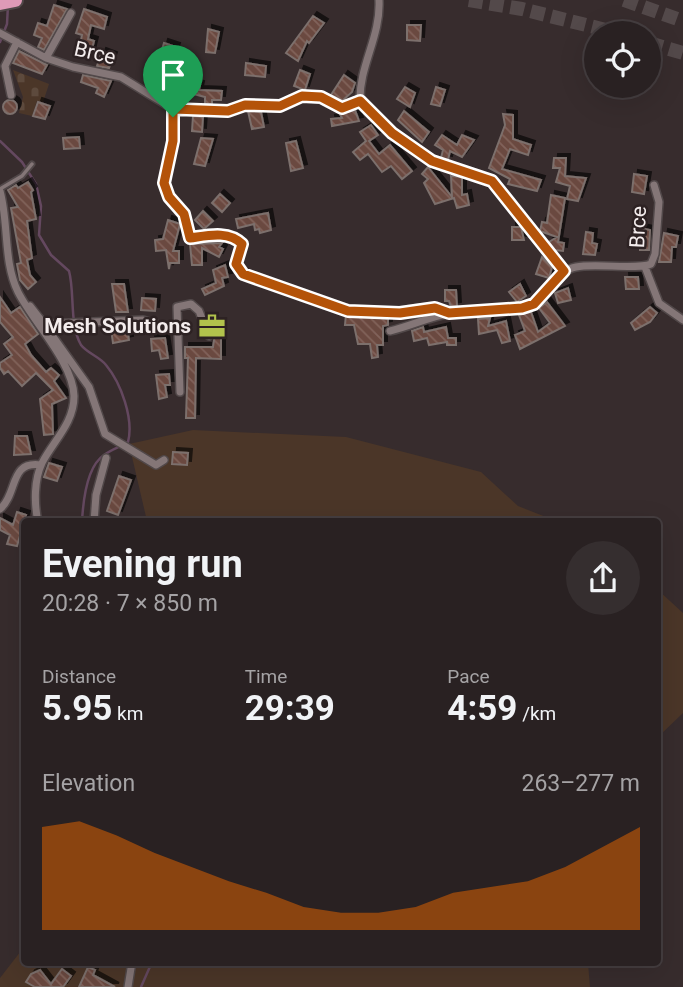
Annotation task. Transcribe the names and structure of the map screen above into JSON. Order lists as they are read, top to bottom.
{
  "streets": {
    "street": ["Brce"]
  },
  "places": {
    "office": ["Mesh Solutions"]
  },
  "page": {
    "heading": ["Evening run", "20:28 · 7 × 850 m"],
    "stats": [
      ["Distance", "5.95 km"],
      ["Time", "29:39"],
      ["Pace", "4:59 /km"]
    ],
    "chart": ["Elevation", "263–277 m"]
  }
}
